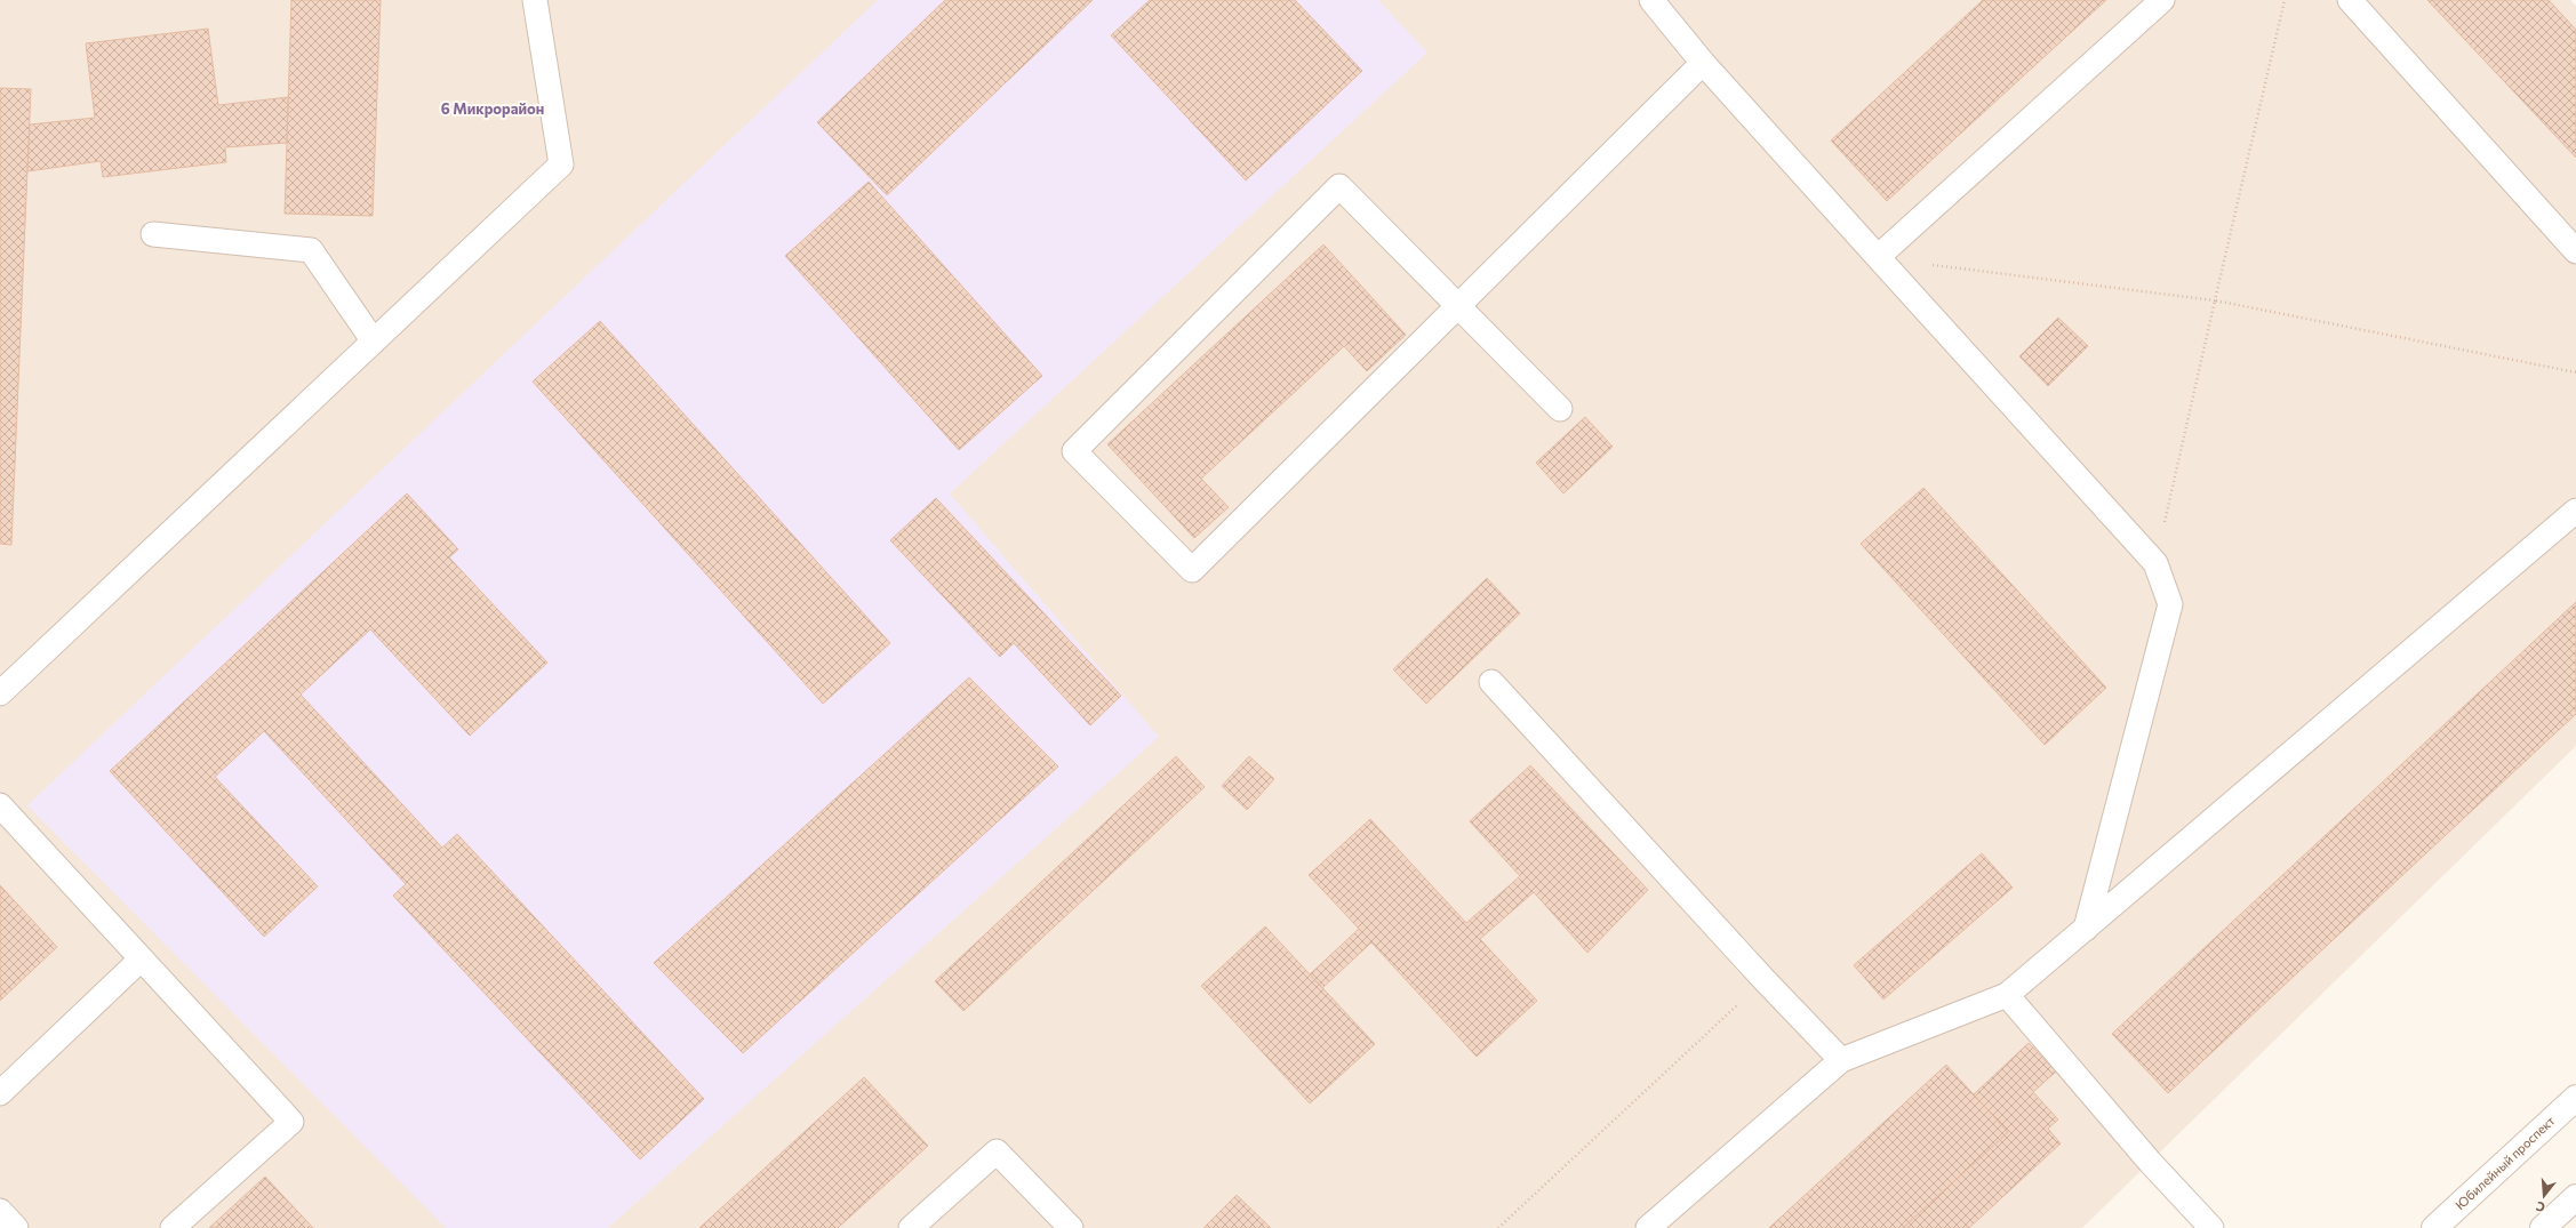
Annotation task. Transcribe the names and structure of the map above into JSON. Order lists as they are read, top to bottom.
{
  "streets": {
    "main road": ["Юбилейный проспект"]
  },
  "districts": ["6 Микрорайон"],
  "north": "bottom"
}
